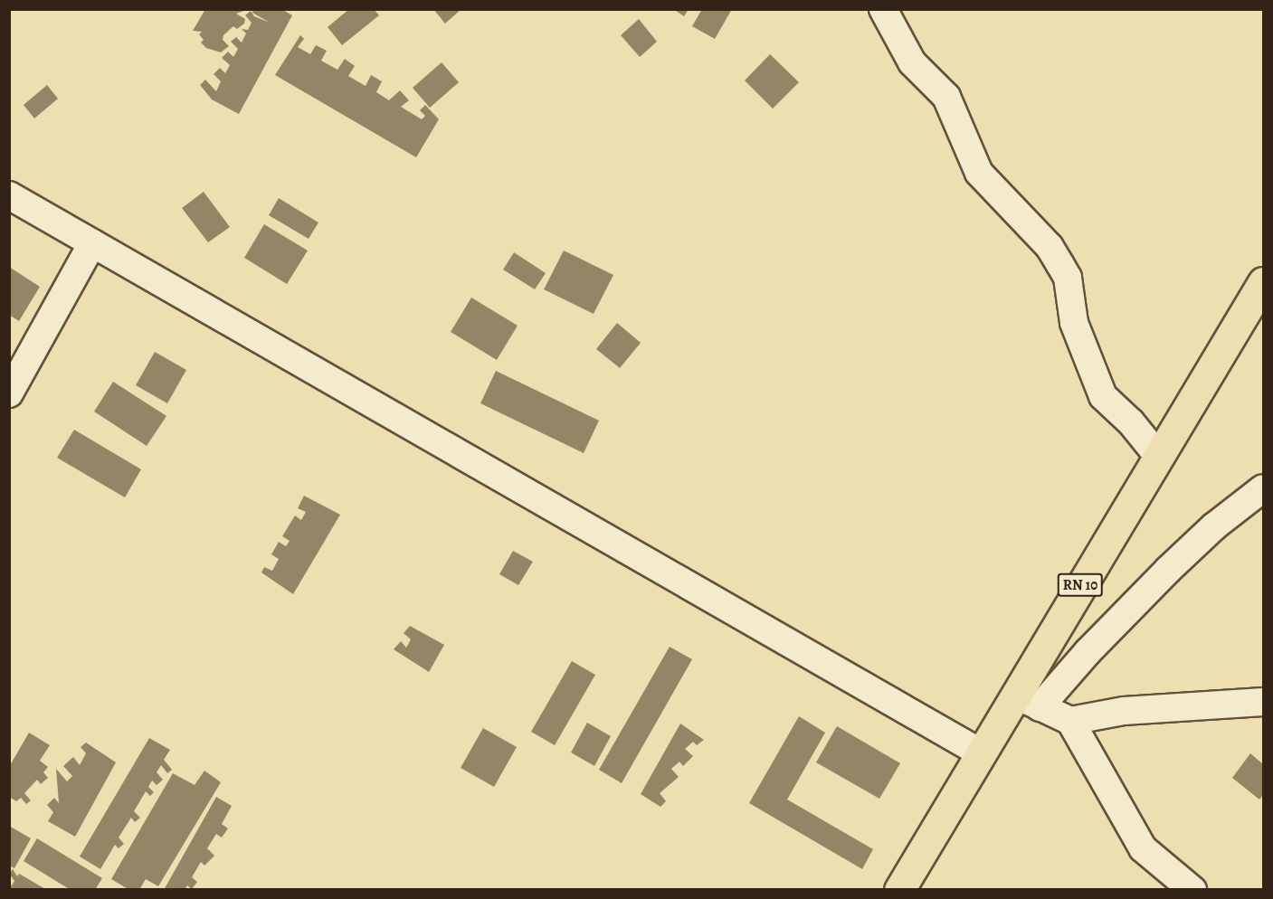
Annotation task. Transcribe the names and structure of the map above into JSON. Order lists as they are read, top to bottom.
{
  "streets": {
    "main road": ["RN 10"]
  }
}
